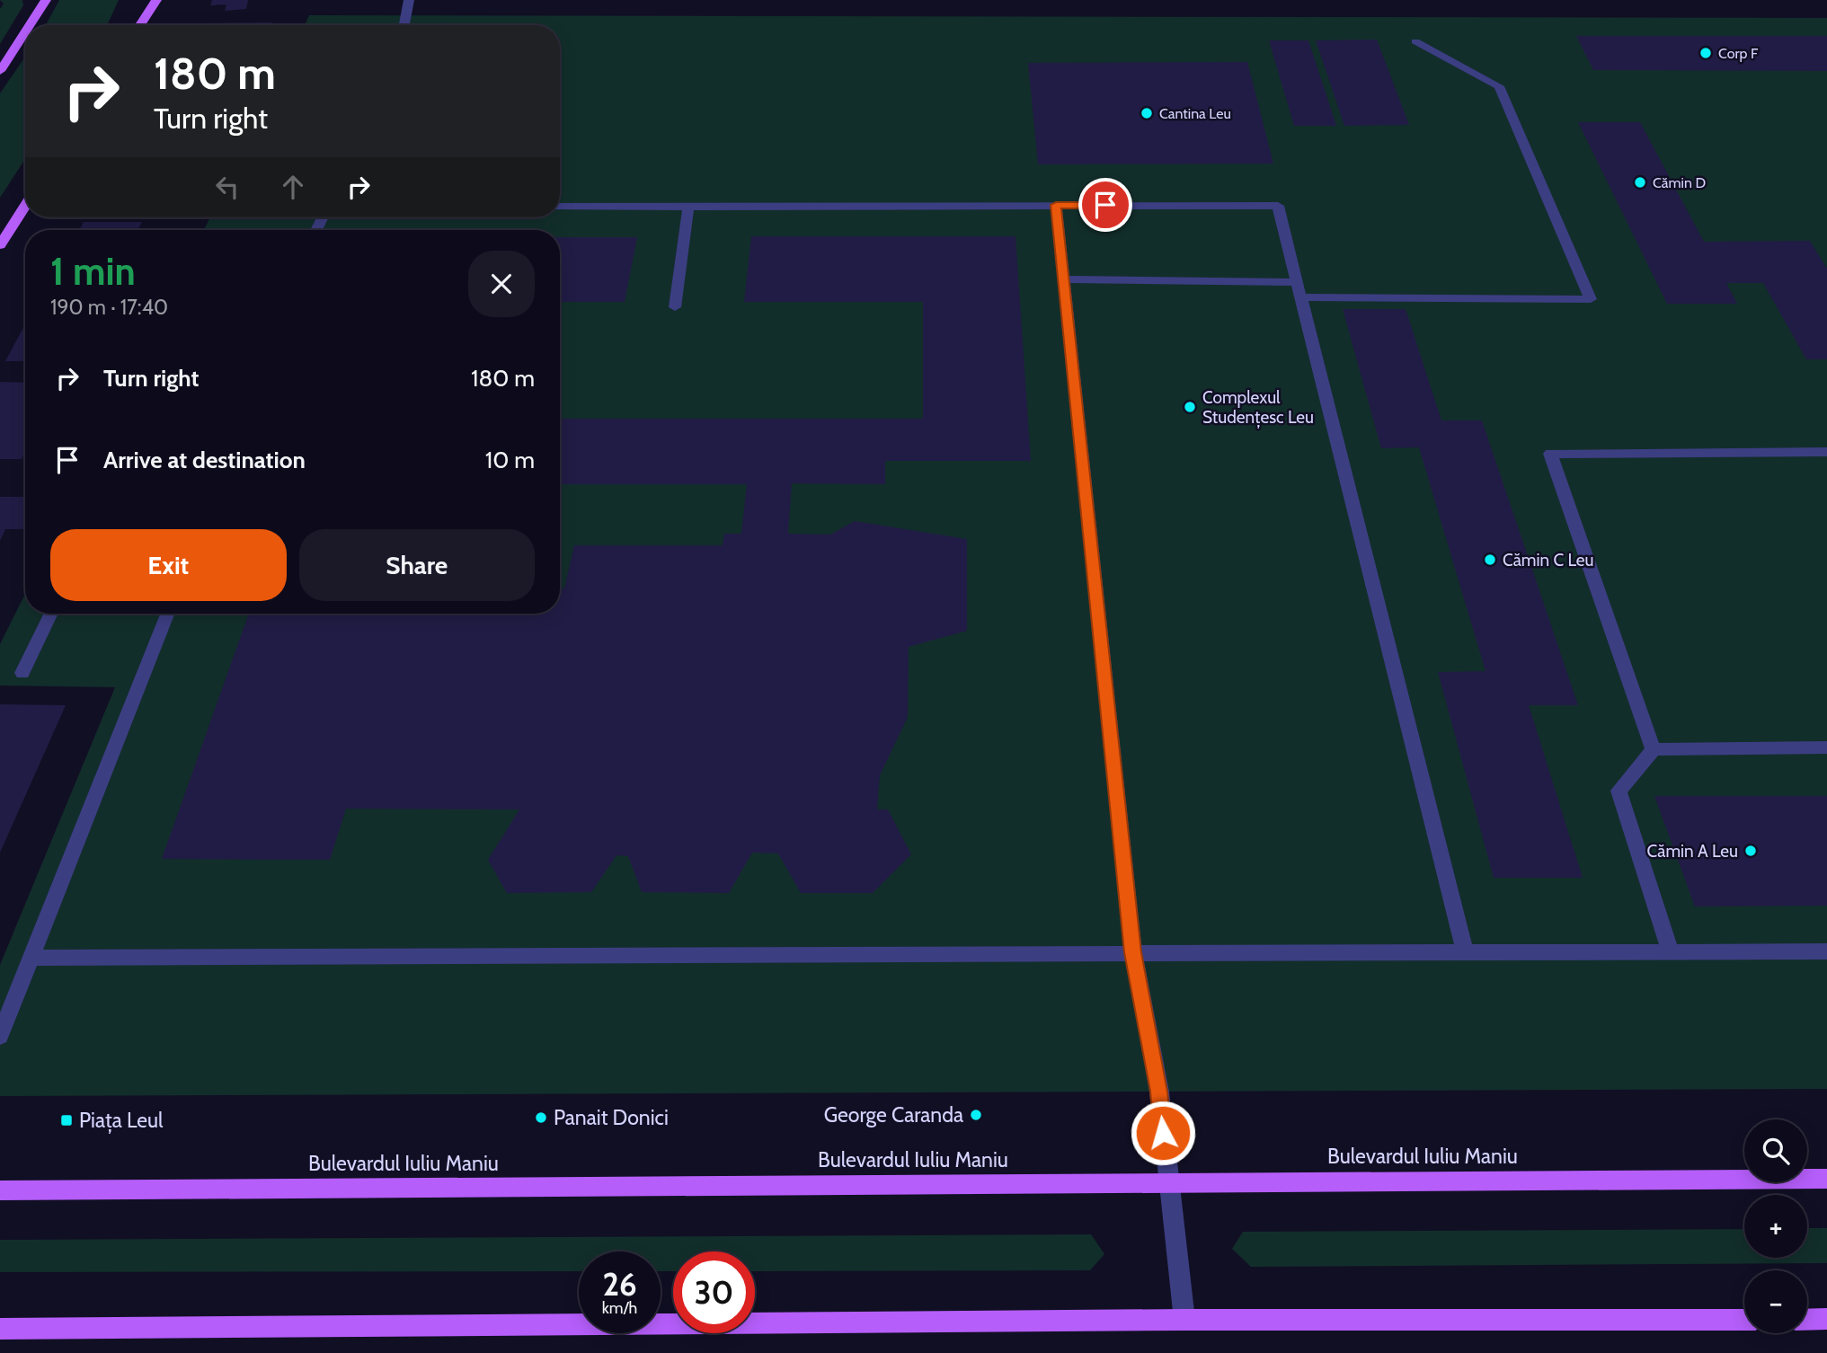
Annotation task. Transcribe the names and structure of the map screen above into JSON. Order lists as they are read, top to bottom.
{
  "streets": {
    "main road": ["Bulevardul Iuliu Maniu"]
  },
  "places": {
    "other": [
      "Corp F",
      "Cantina Leu",
      "Cămin D",
      "Complexul Studențesc Leu",
      "Cămin C Leu",
      "Cămin A Leu",
      "George Caranda",
      "Panait Donici"
    ],
    "transit": ["Piața Leul"]
  },
  "page": {
    "turn": ["180 m", "Turn right"],
    "heading": ["1 min", "190 m · 17:40"],
    "list": [
      {
        "name": "Turn right",
        "value": "180 m"
      },
      {
        "name": "Arrive at destination",
        "value": "10 m"
      }
    ],
    "buttons": ["Exit", "Share"],
    "map_buttons": ["+", "−"],
    "speed": "26 km/h",
    "limit": "30"
  }
}
